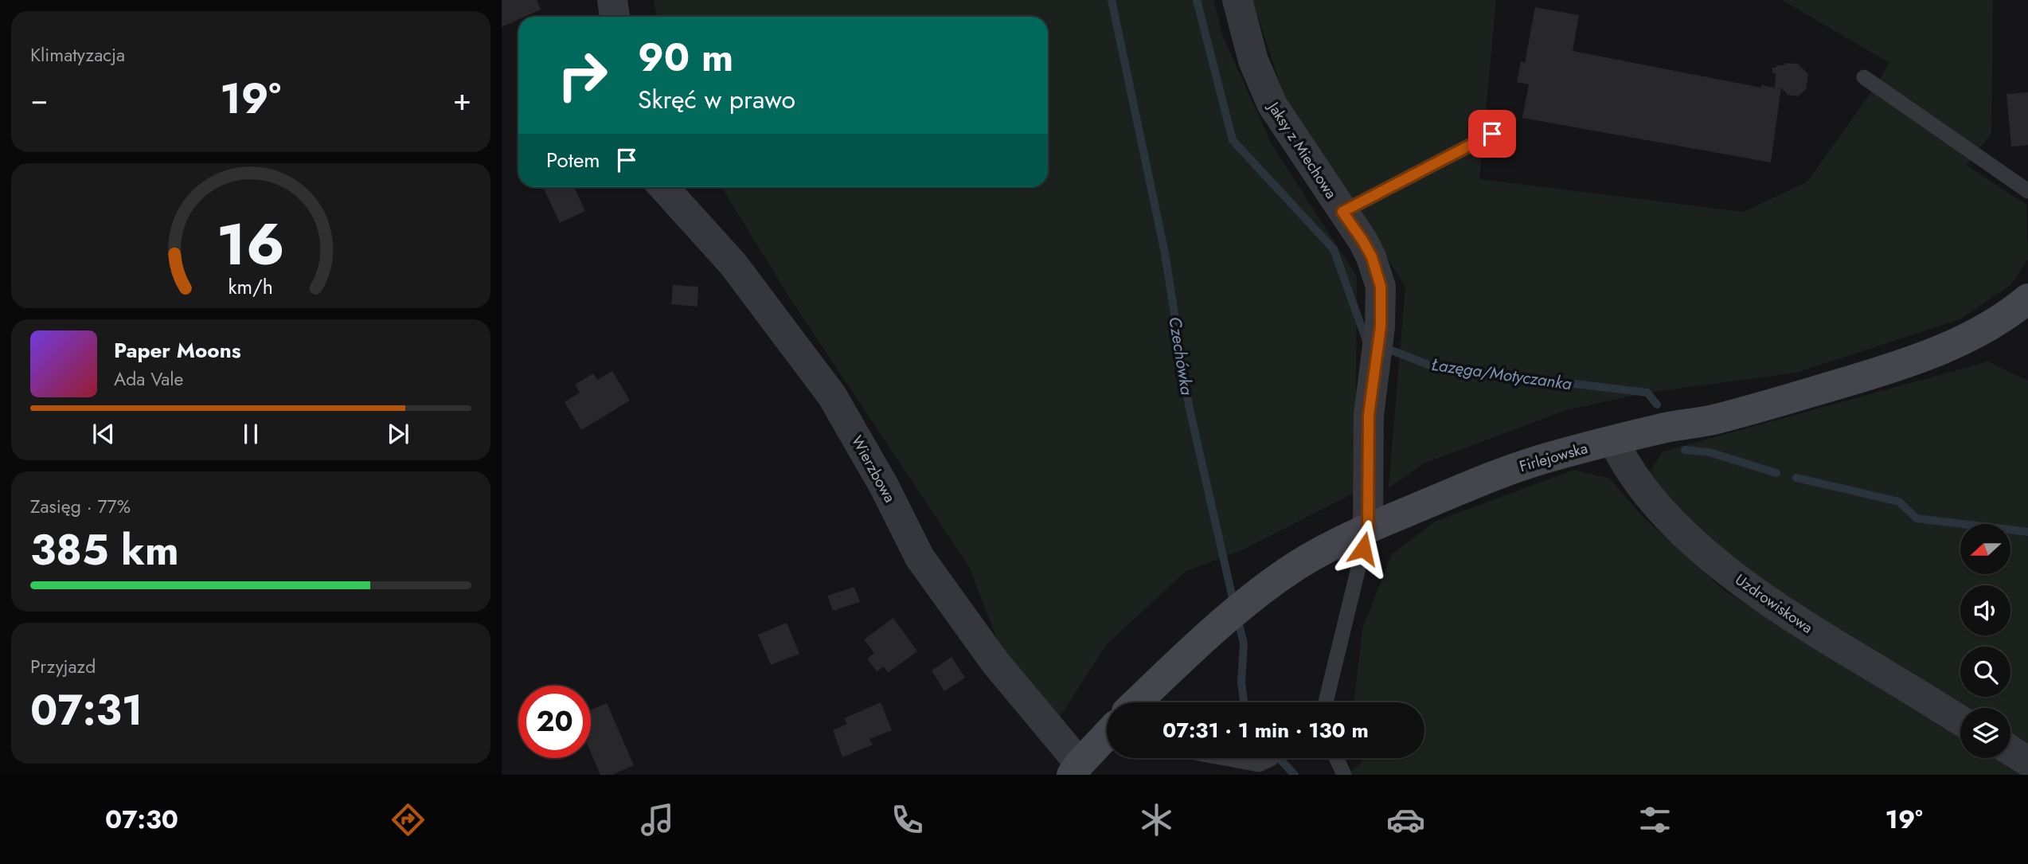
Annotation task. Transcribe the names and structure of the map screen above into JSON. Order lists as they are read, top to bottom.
{
  "streets": {
    "street": [
      "Jaksy z Miechowa",
      "Firlejowska",
      "Wierzbowa",
      "Uzdrowiskowa"
    ]
  },
  "crossings": [
    ["Jaksy z Miechowa", "Firlejowska"],
    ["Firlejowska", "Uzdrowiskowa"]
  ],
  "water": ["Czechówka", "Łazęga/Motyczanka"],
  "north": "left",
  "page": {
    "tile": [
      "Klimatyzacja",
      ["Zasięg · 77%", "385 km"],
      ["Przyjazd", "07:31"]
    ],
    "turn": ["90 m", "Skręć w prawo"],
    "heat": ["−", "19°", "+"],
    "then": "Potem",
    "song": ["Paper Moons", "Ada Vale"],
    "limit": "20",
    "trip": "07:31 · 1 min · 130 m",
    "tabs": ["07:30", "19°"],
    "gauge": ["16", "km/h"]
  }
}
